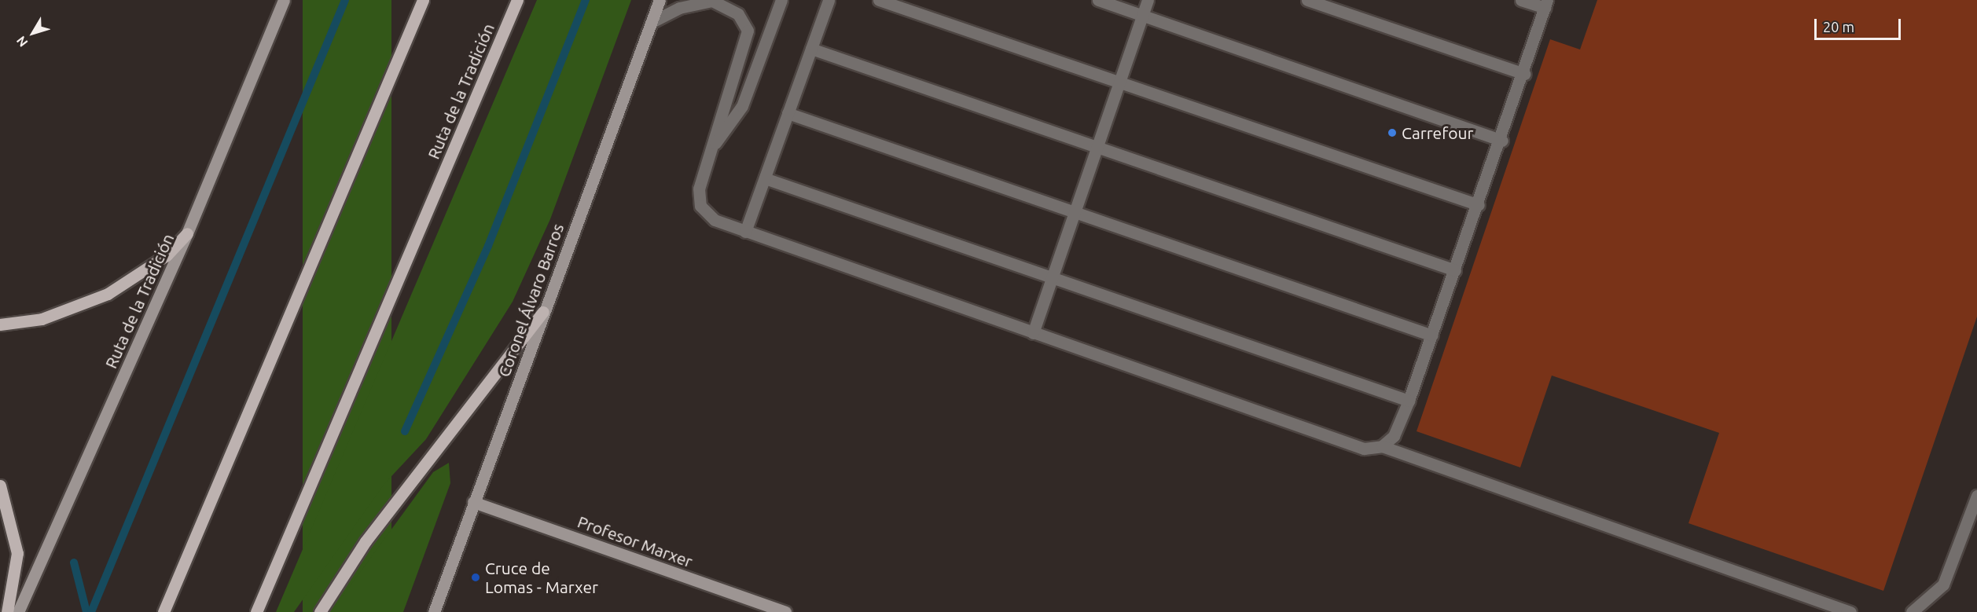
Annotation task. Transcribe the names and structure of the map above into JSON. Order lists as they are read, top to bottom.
{
  "streets": {
    "main road": ["Ruta de la Tradición", "Coronel Álvaro Barros", "Profesor Marxer"]
  },
  "crossings": [
    ["Coronel Álvaro Barros", "Profesor Marxer"]
  ],
  "places": ["Carrefour", "Cruce de Lomas - Marxer"],
  "scale_bar": "20 m",
  "north": "bottom left"
}
